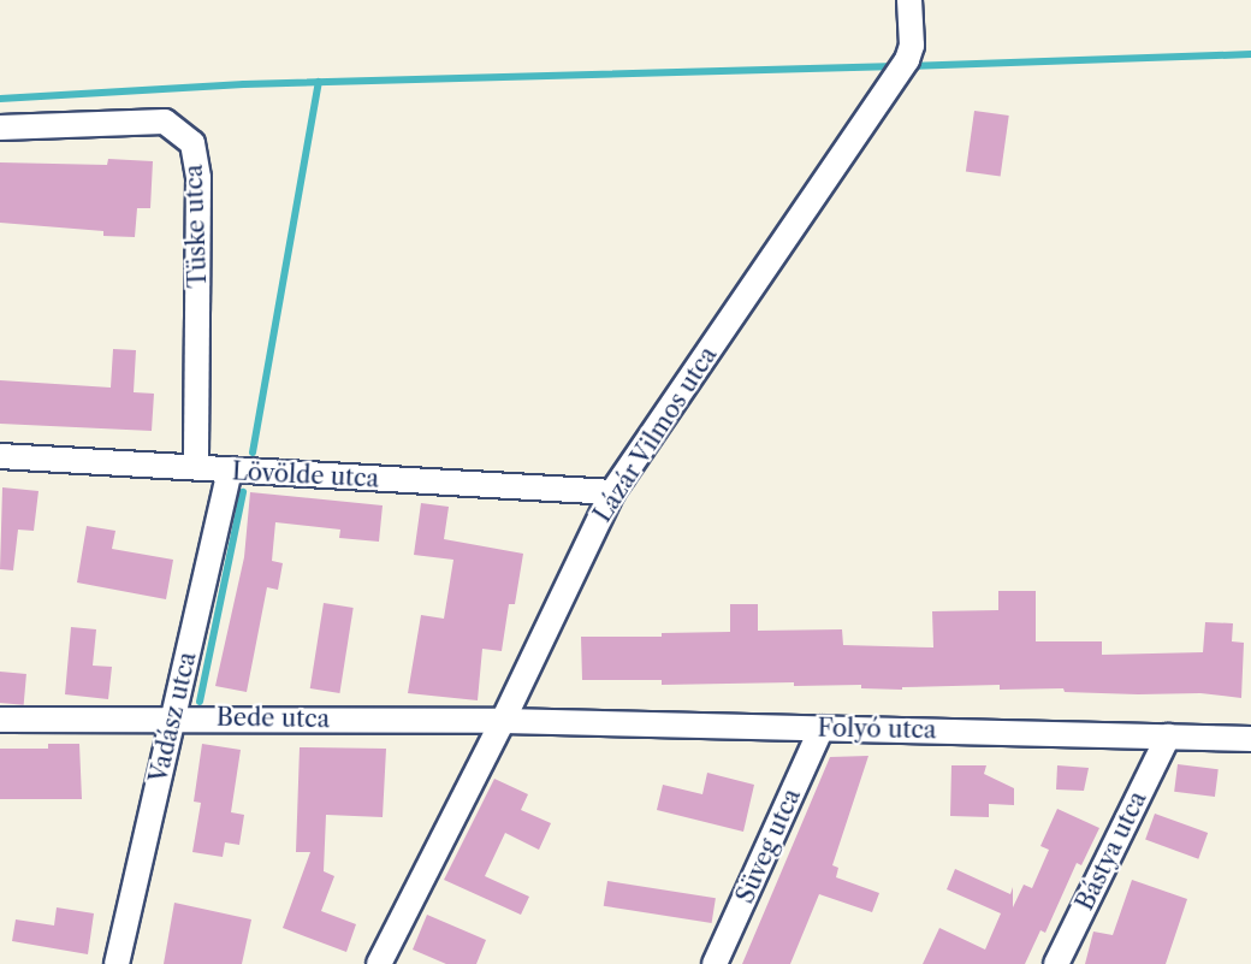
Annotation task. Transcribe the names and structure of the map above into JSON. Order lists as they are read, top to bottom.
{
  "streets": {
    "street": [
      "Tüske utca",
      "Lázár Vilmos utca",
      "Lövölde utca",
      "Vadász utca",
      "Bede utca",
      "Folyó utca",
      "Süveg utca",
      "Bástya utca"
    ]
  },
  "crossings": [
    ["Tüske utca", "Lövölde utca"],
    ["Lázár Vilmos utca", "Lövölde utca"],
    ["Lázár Vilmos utca", "Bede utca"],
    ["Lázár Vilmos utca", "Folyó utca"],
    ["Lövölde utca", "Vadász utca"],
    ["Vadász utca", "Bede utca"],
    ["Bede utca", "Folyó utca"],
    ["Folyó utca", "Süveg utca"],
    ["Folyó utca", "Bástya utca"]
  ]
}
